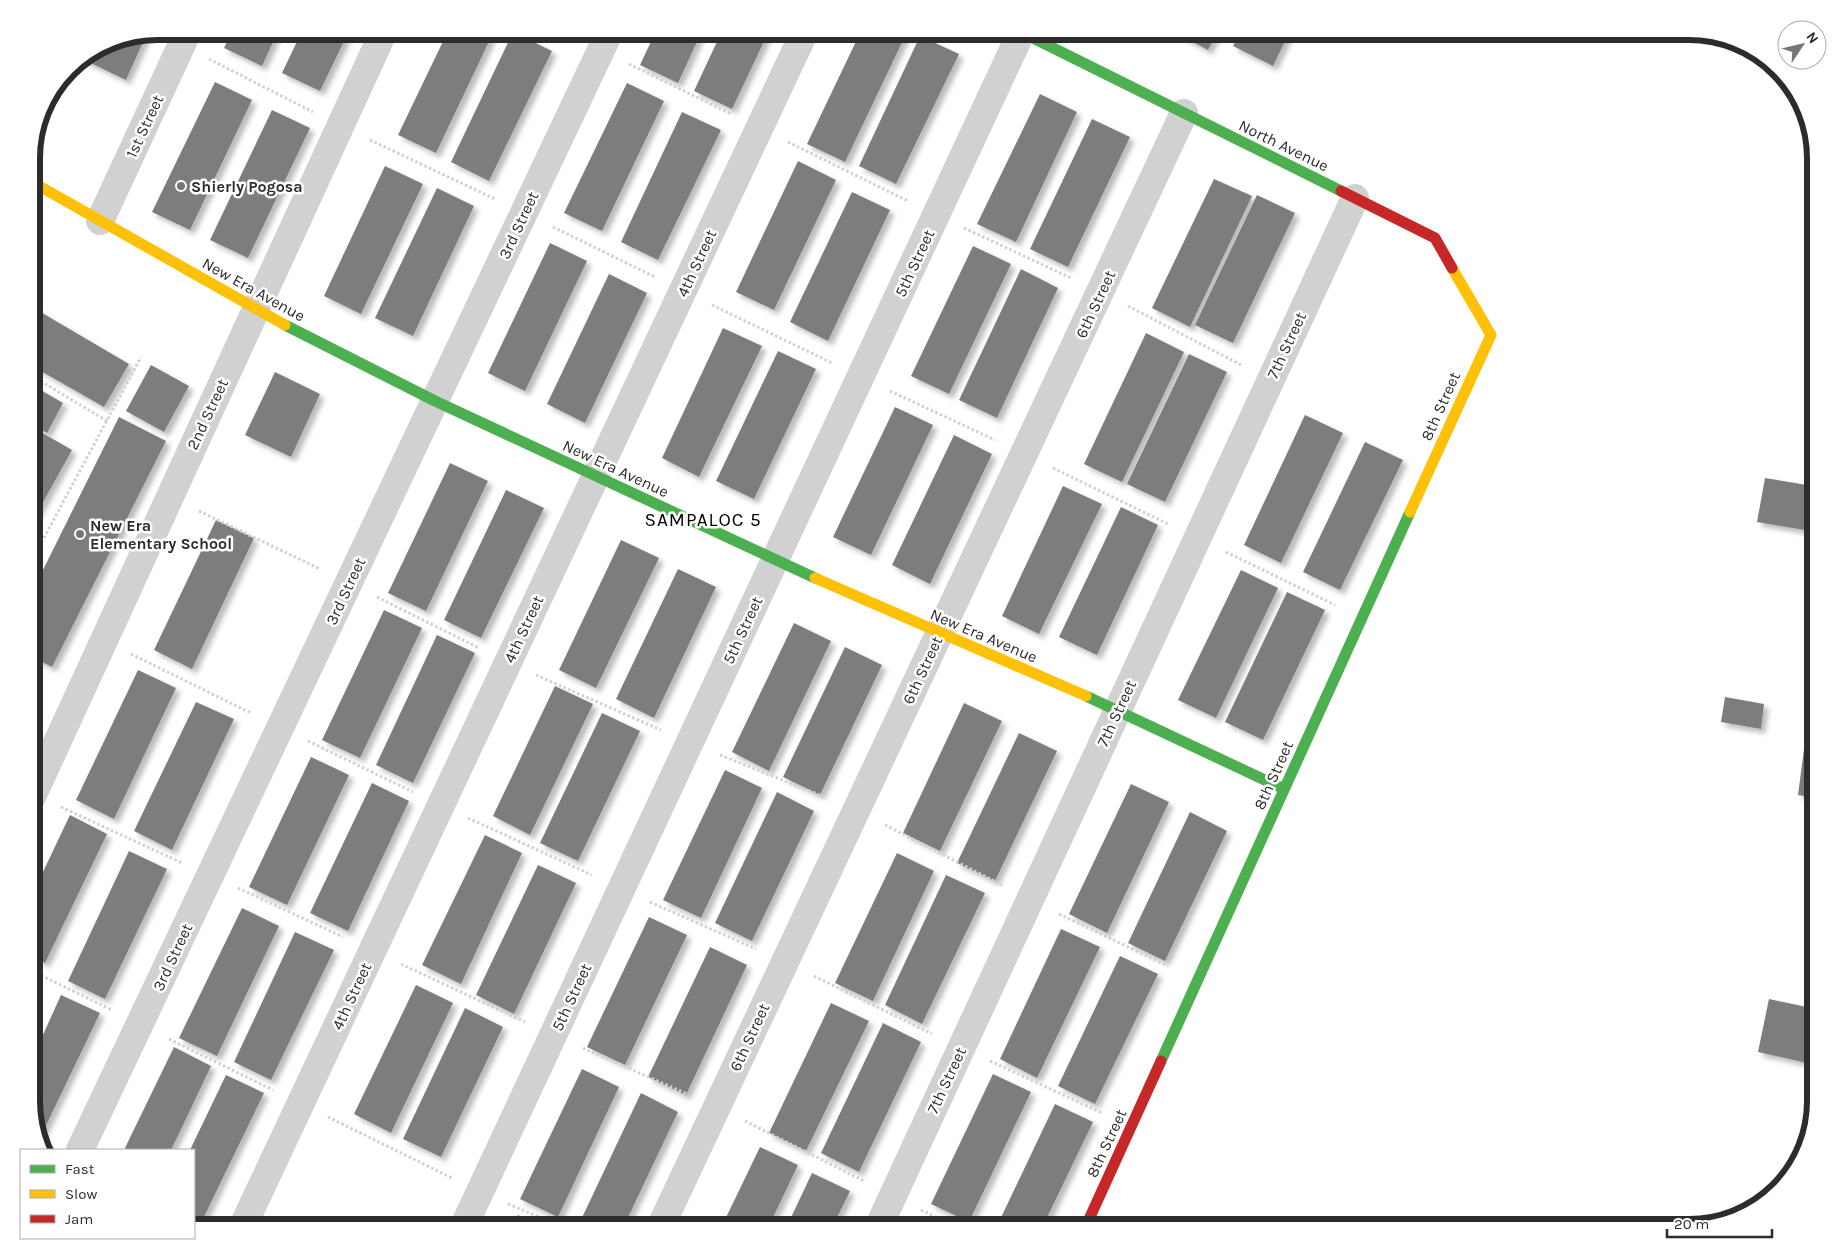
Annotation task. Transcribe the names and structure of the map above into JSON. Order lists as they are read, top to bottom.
{
  "streets": {
    "street": [
      "1st Street",
      "North Avenue",
      "3rd Street",
      "4th Street",
      "5th Street",
      "New Era Avenue",
      "6th Street",
      "7th Street",
      "8th Street",
      "2nd Street"
    ]
  },
  "crossings": [
    ["1st Street", "New Era Avenue"],
    ["North Avenue", "6th Street"],
    ["North Avenue", "7th Street"],
    ["North Avenue", "8th Street"],
    ["3rd Street", "New Era Avenue"],
    ["4th Street", "New Era Avenue"],
    ["5th Street", "New Era Avenue"],
    ["New Era Avenue", "6th Street"],
    ["New Era Avenue", "7th Street"],
    ["New Era Avenue", "8th Street"],
    ["New Era Avenue", "2nd Street"]
  ],
  "districts": ["SAMPALOC 5"],
  "places": ["Shierly Pogosa", "New Era Elementary School"],
  "legend": ["Fast", "Slow", "Jam"],
  "scale_bar": "20 m",
  "north": "top right"
}
